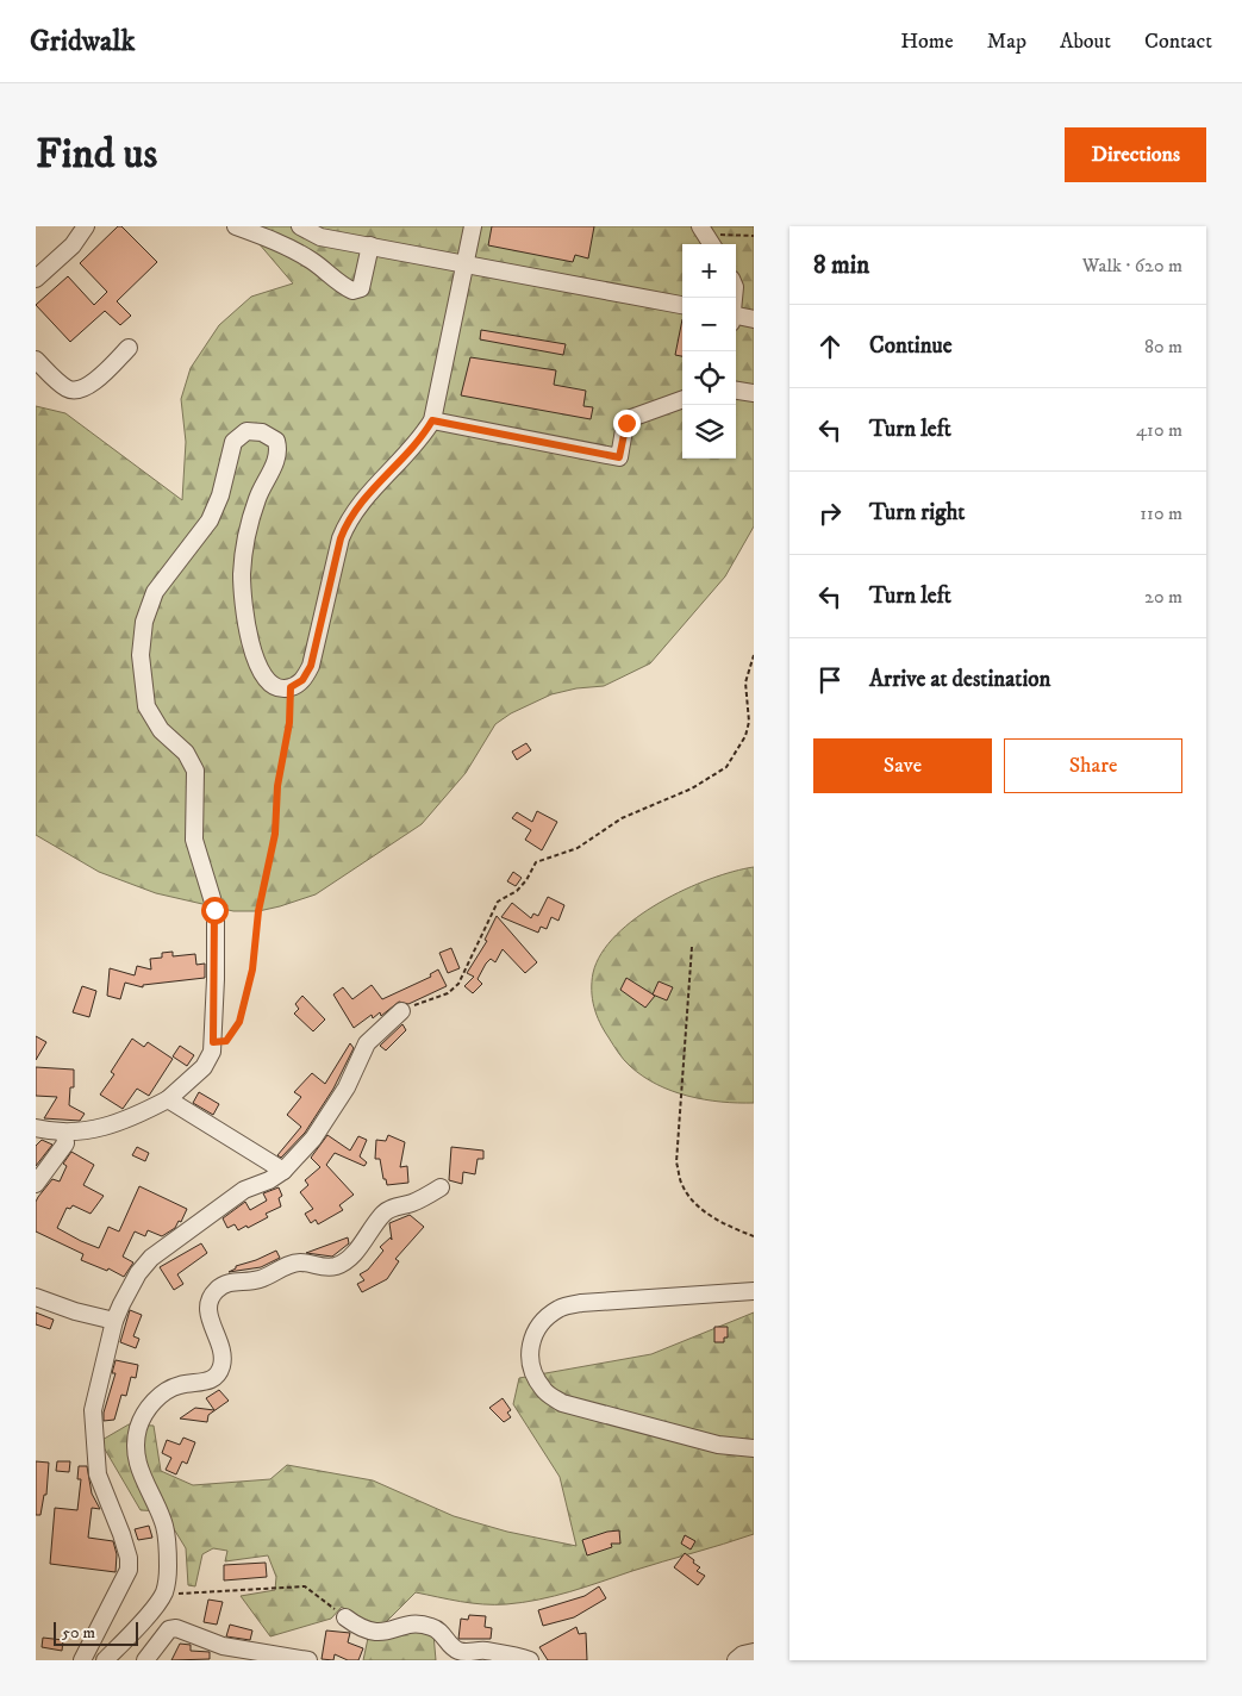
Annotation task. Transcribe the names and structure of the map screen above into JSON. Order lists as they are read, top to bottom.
{
  "scale_bar": "50 m",
  "page": {
    "header": "Gridwalk",
    "nav": [
      "Home",
      "Map",
      "About",
      "Contact"
    ],
    "buttons": [
      "Directions",
      ["Save", "Share"]
    ],
    "title": "Find us",
    "heading": ["8 min", "Walk · 620 m"],
    "map_buttons": ["+", "−"],
    "list": [
      ["Continue", "80 m"],
      ["Turn left", "410 m"],
      ["Turn right", "110 m"],
      ["Turn left", "20 m"],
      "Arrive at destination"
    ],
    "scale": "50 m"
  }
}
